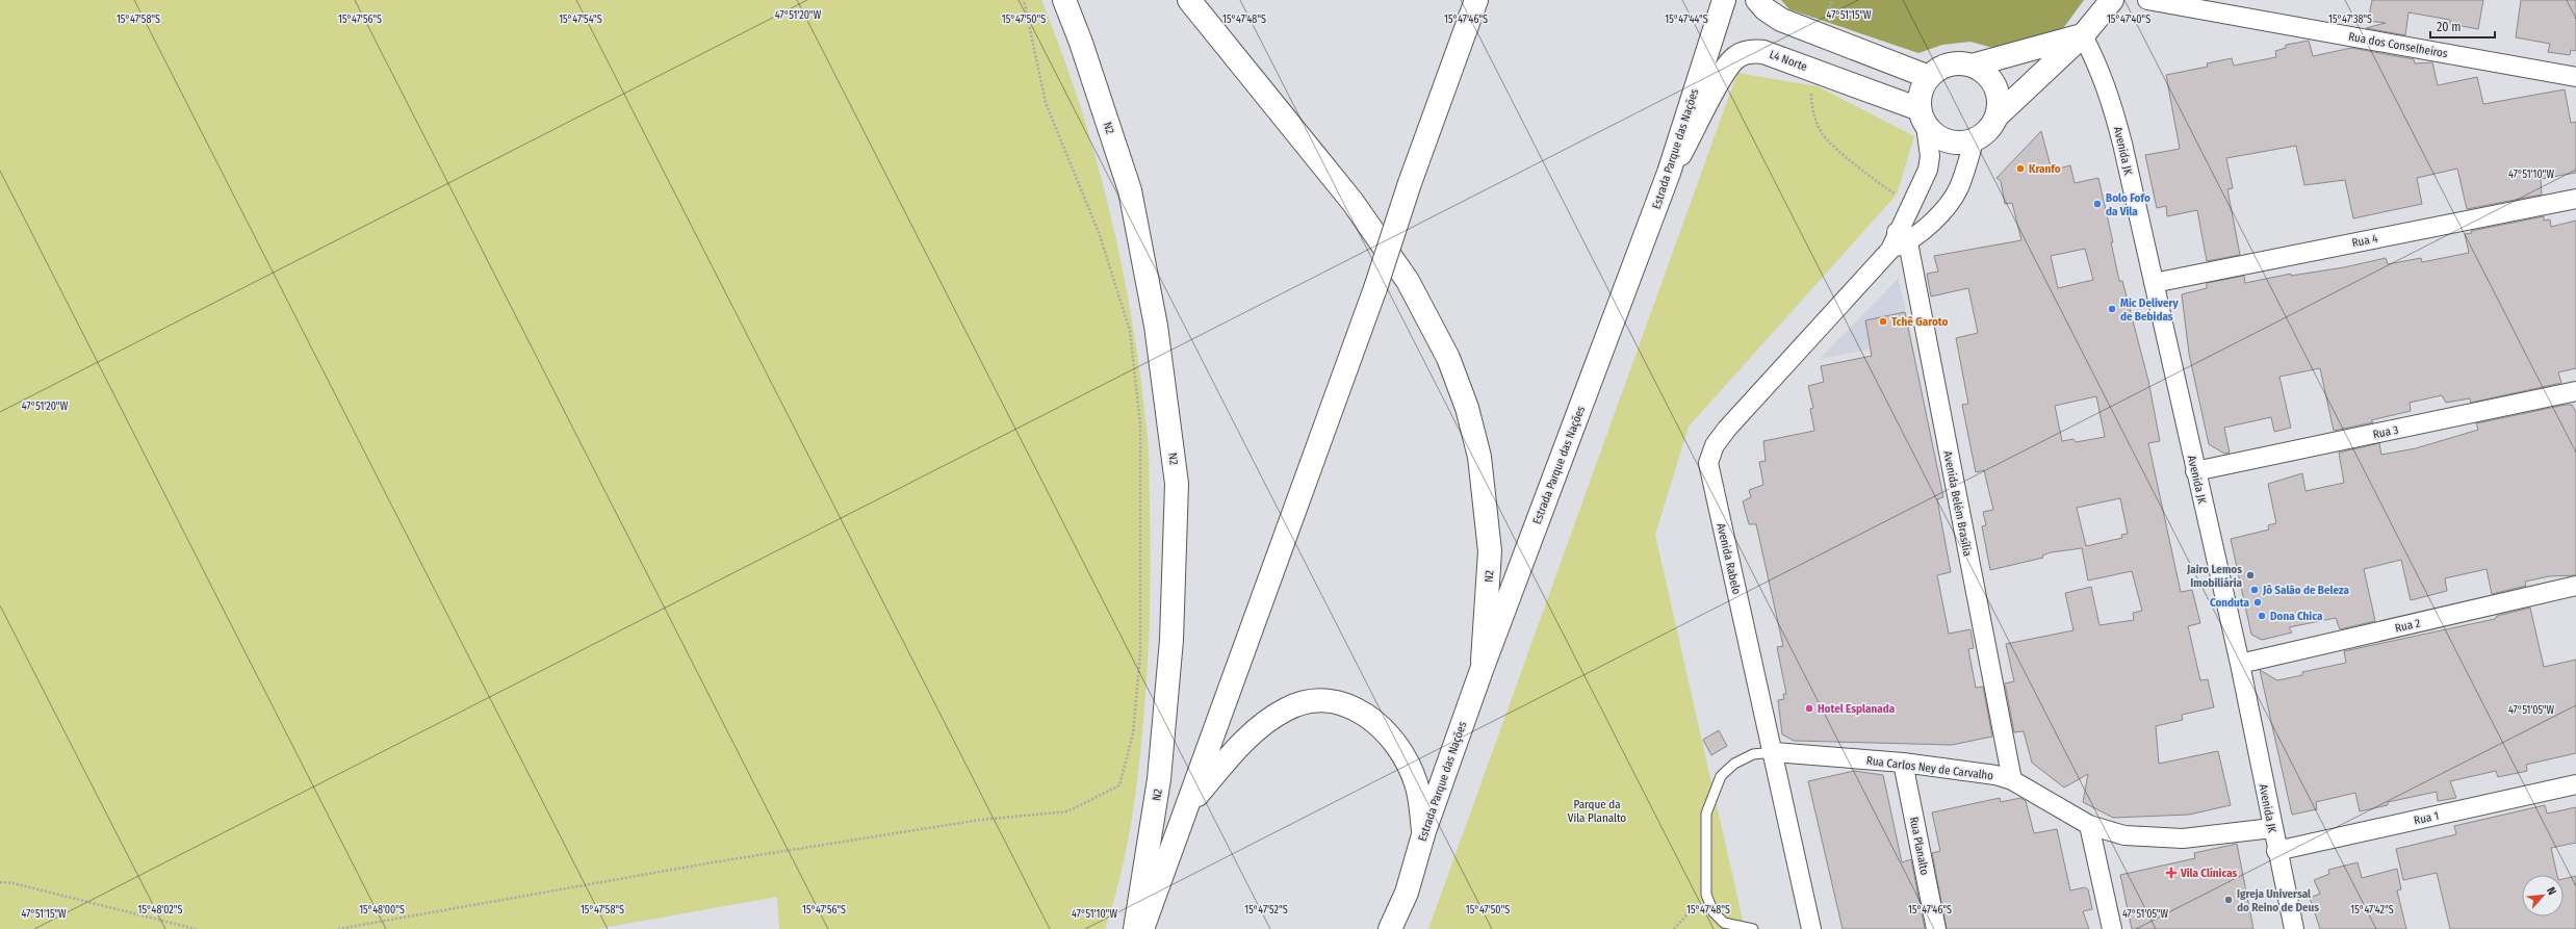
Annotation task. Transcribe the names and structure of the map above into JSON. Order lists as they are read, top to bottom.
{
  "streets": {
    "main road": ["L4 Norte", "N2", "Estrada Parque das Nações"],
    "street": [
      "Rua dos Conselheiros",
      "Avenida JK",
      "Rua 4",
      "Rua 3",
      "Avenida Belém Brasília",
      "Avenida Rabelo",
      "Rua 2",
      "Rua Carlos Ney de Carvalho",
      "Rua 1",
      "Rua Planalto"
    ]
  },
  "crossings": [
    ["L4 Norte", "Estrada Parque das Nações"],
    ["N2", "Estrada Parque das Nações"],
    ["Avenida JK", "Rua 4"],
    ["Avenida JK", "Rua 3"],
    ["Avenida JK", "Rua 2"],
    ["Avenida JK", "Rua Carlos Ney de Carvalho"],
    ["Avenida JK", "Rua 1"],
    ["Avenida Belém Brasília", "Avenida Rabelo"],
    ["Avenida Belém Brasília", "Rua Carlos Ney de Carvalho"],
    ["Avenida Rabelo", "Rua Carlos Ney de Carvalho"],
    ["Rua Carlos Ney de Carvalho", "Rua Planalto"]
  ],
  "parks": ["Parque da Vila Planalto"],
  "places": {
    "other": [
      "Kranfo",
      "Bolo Fofo da Vila",
      "Mic Delivery de Bebidas",
      "Tchê Garoto",
      "Jairo Lemos Imobiliária",
      "Jô Salão de Beleza",
      "Conduta",
      "Dona Chica",
      "Hotel Esplanada",
      "Igreja Universal do Reino de Deus"
    ],
    "health": ["Vila Clínicas"]
  },
  "scale_bar": "20 m",
  "north": "top right",
  "coordinates": [
    "47°51'15\"W",
    "47°51'20\"W",
    "15°47'58\"S",
    "15°47'56\"S",
    "15°47'54\"S",
    "15°47'50\"S",
    "15°47'48\"S",
    "15°47'46\"S",
    "15°47'44\"S",
    "15°47'40\"S",
    "15°47'38\"S",
    "47°51'10\"W",
    "47°51'05\"W",
    "15°48'02\"S",
    "15°48'00\"S",
    "15°47'52\"S",
    "15°47'42\"S"
  ]
}
